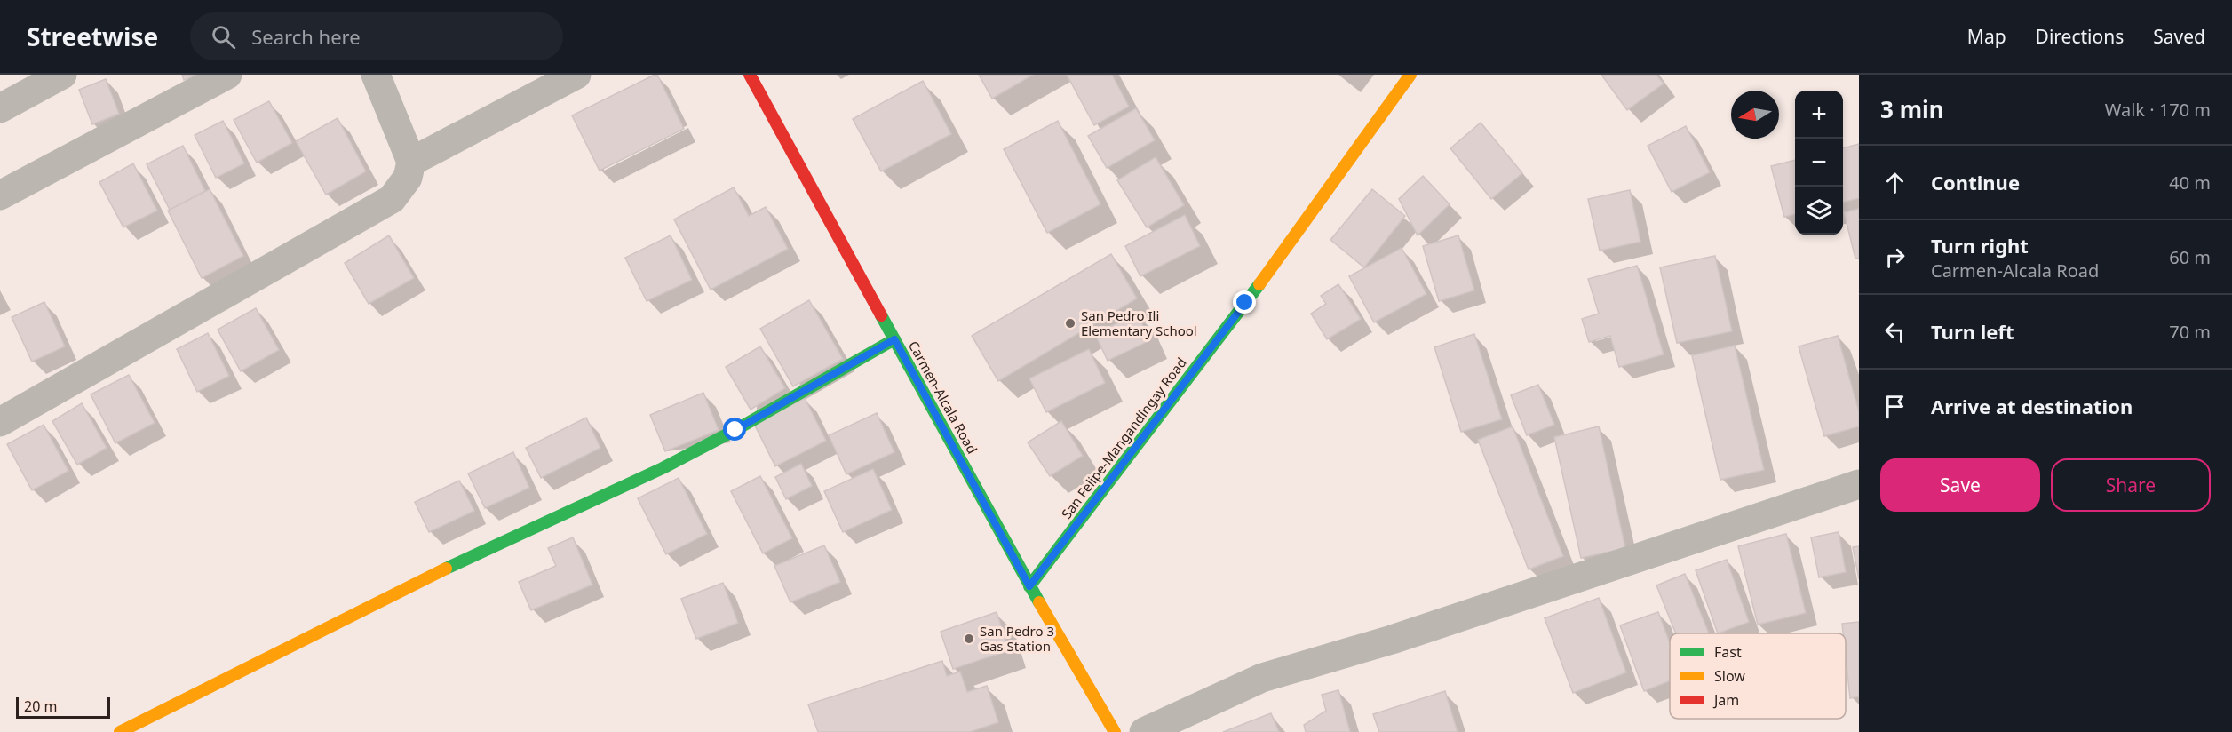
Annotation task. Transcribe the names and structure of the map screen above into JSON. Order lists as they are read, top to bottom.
{
  "streets": {
    "main road": ["Carmen-Alcala Road", "San Felipe-Mangandingay Road"]
  },
  "crossings": [
    ["Carmen-Alcala Road", "San Felipe-Mangandingay Road"]
  ],
  "places": ["San Pedro Ili Elementary School", "San Pedro 3 Gas Station"],
  "legend": ["Fast", "Slow", "Jam"],
  "scale_bar": "20 m",
  "north": "left",
  "page": {
    "header": "Streetwise",
    "search": "Search here",
    "nav": ["Map", "Directions", "Saved"],
    "heading": ["3 min", "Walk · 170 m"],
    "map_buttons": ["+", "−"],
    "list": [
      ["Continue", "40 m"],
      ["Turn right", "Carmen-Alcala Road", "60 m"],
      ["Turn left", "70 m"],
      "Arrive at destination"
    ],
    "buttons": ["Save", "Share"],
    "scale": "20 m"
  }
}
